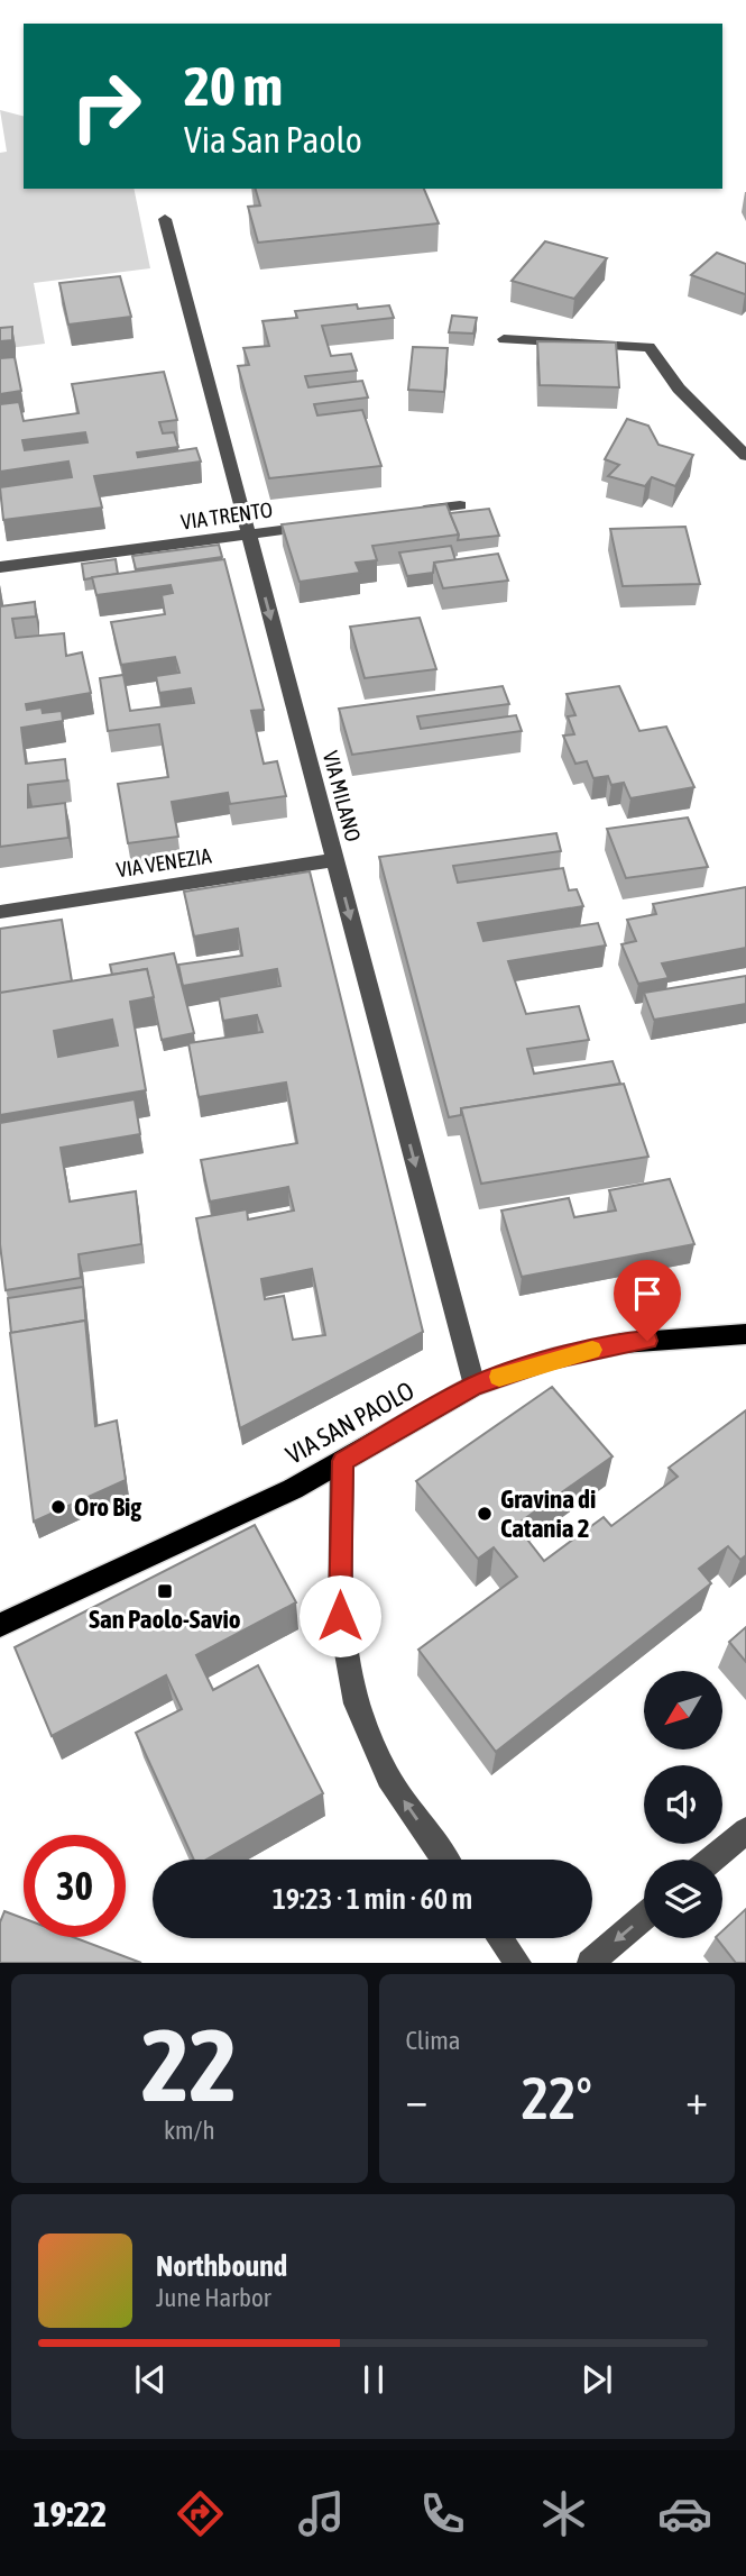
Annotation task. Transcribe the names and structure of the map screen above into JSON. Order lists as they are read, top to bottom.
{
  "streets": {
    "main road": ["VIA SAN PAOLO"],
    "street": ["VIA TRENTO", "VIA MILANO", "VIA VENEZIA"]
  },
  "crossings": [
    ["VIA TRENTO", "VIA MILANO"],
    ["VIA MILANO", "VIA VENEZIA"],
    ["VIA MILANO", "VIA SAN PAOLO"]
  ],
  "one_way": ["VIA MILANO"],
  "places": {
    "other": ["Oro Big", "Gravina di Catania 2"],
    "transit": ["San Paolo-Savio"]
  },
  "north": "bottom left",
  "page": {
    "turn": ["20 m", "Via San Paolo"],
    "limit": "30",
    "trip": "19:23 · 1 min · 60 m",
    "tile": [
      ["22", "km/h"],
      "Clima"
    ],
    "heat": ["−", "22°", "+"],
    "song": ["Northbound", "June Harbor"],
    "tabs": "19:22"
  }
}
